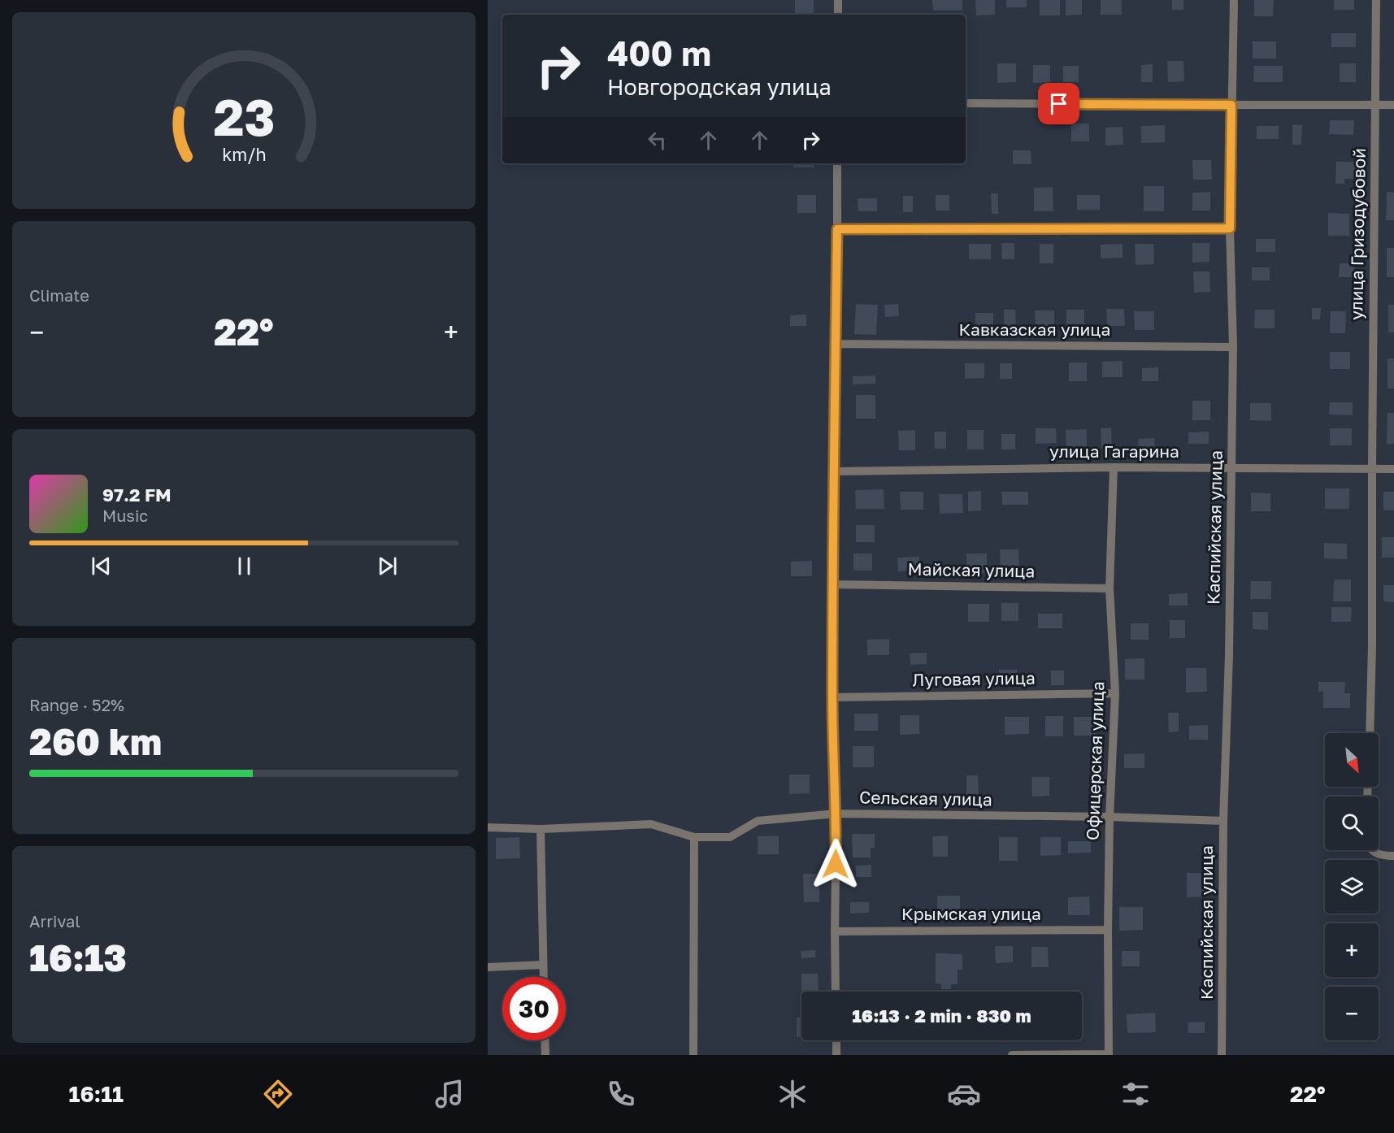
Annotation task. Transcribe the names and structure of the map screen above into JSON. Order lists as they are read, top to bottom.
{
  "streets": {
    "street": [
      "улица Гризодубовой",
      "Кавказская улица",
      "улица Гагарина",
      "Каспийская улица",
      "Майская улица",
      "Луговая улица",
      "Офицерская улица",
      "Сельская улица",
      "Крымская улица"
    ]
  },
  "crossings": [
    ["улица Гризодубовой", "улица Гагарина"],
    ["Кавказская улица", "Каспийская улица"],
    ["улица Гагарина", "Каспийская улица"],
    ["улица Гагарина", "Офицерская улица"],
    ["Каспийская улица", "Сельская улица"],
    ["Майская улица", "Офицерская улица"],
    ["Луговая улица", "Офицерская улица"],
    ["Офицерская улица", "Сельская улица"],
    ["Офицерская улица", "Крымская улица"]
  ],
  "north": "bottom right",
  "page": {
    "turn": ["400 m", "Новгородская улица"],
    "tile": [
      "Climate",
      ["Range · 52%", "260 km"],
      ["Arrival", "16:13"]
    ],
    "heat": ["−", "22°", "+"],
    "song": ["97.2 FM", "Music"],
    "map_buttons": ["+", "−"],
    "limit": "30",
    "trip": "16:13 · 2 min · 830 m",
    "tabs": ["16:11", "22°"],
    "gauge": ["23", "km/h"]
  }
}
